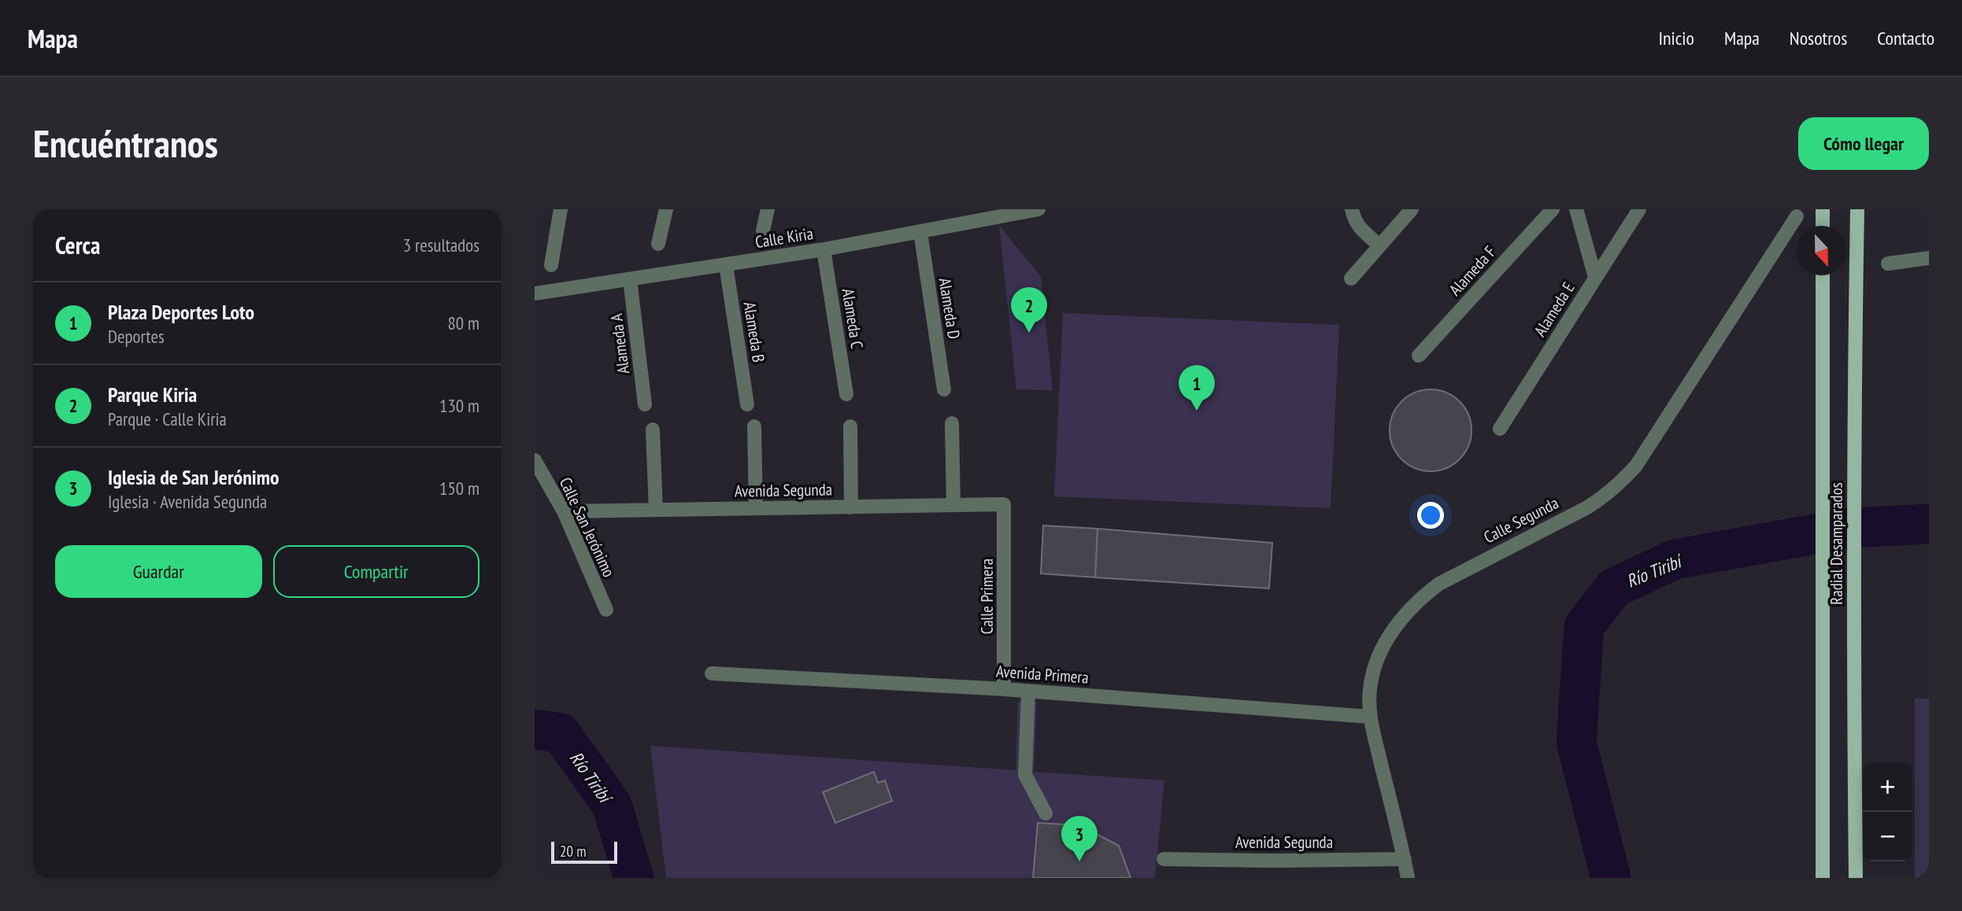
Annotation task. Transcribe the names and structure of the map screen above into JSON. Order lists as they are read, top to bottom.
{
  "streets": {
    "main road": ["Radial Desamparados"],
    "street": [
      "Calle Kiria",
      "Alameda F",
      "Alameda D",
      "Alameda E",
      "Alameda C",
      "Alameda B",
      "Alameda A",
      "Avenida Segunda",
      "Calle Segunda",
      "Calle San Jerónimo",
      "Calle Primera",
      "Avenida Primera"
    ]
  },
  "crossings": [
    ["Calle Kiria", "Alameda D"],
    ["Calle Kiria", "Alameda C"],
    ["Calle Kiria", "Alameda B"],
    ["Calle Kiria", "Alameda A"],
    ["Avenida Segunda", "Calle Segunda"],
    ["Avenida Segunda", "Calle San Jerónimo"],
    ["Avenida Segunda", "Calle Primera"],
    ["Calle Segunda", "Avenida Primera"],
    ["Calle Primera", "Avenida Primera"]
  ],
  "water": ["Río Tiribí"],
  "scale_bar": "20 m",
  "north": "bottom",
  "page": {
    "header": "Mapa",
    "nav": [
      "Inicio",
      "Mapa",
      "Nosotros",
      "Contacto"
    ],
    "buttons": [
      "Cómo llegar",
      ["Guardar", "Compartir"]
    ],
    "title": "Encuéntranos",
    "heading": ["Cerca", "3 resultados"],
    "list": [
      {
        "mark": "1",
        "name": "Plaza Deportes Loto",
        "note": "Deportes",
        "value": "80 m"
      },
      {
        "mark": "2",
        "name": "Parque Kiria",
        "note": "Parque · Calle Kiria",
        "value": "130 m"
      },
      {
        "mark": "3",
        "name": "Iglesia de San Jerónimo",
        "note": "Iglesia · Avenida Segunda",
        "value": "150 m"
      }
    ],
    "pins": ["2", "1", "3"],
    "map_buttons": ["+", "−"],
    "scale": "20 m"
  }
}
